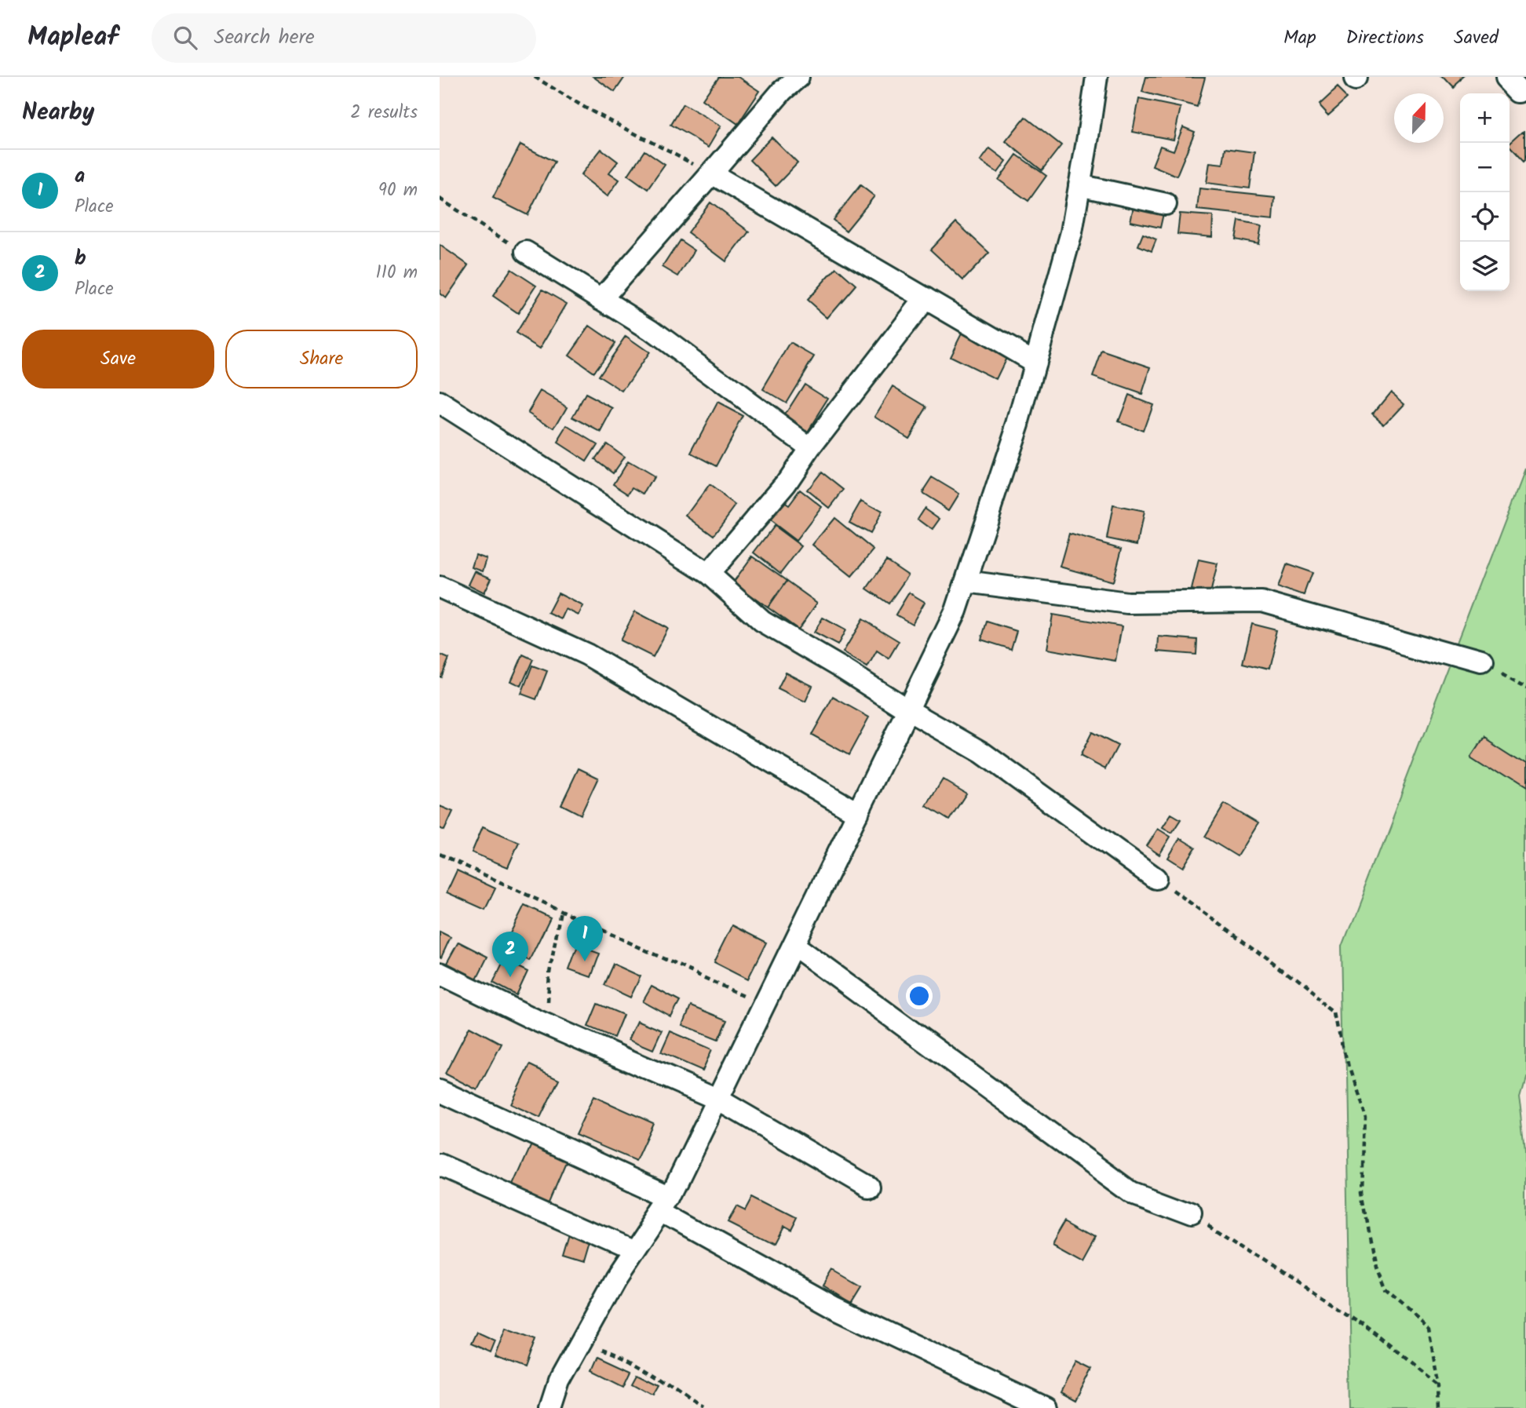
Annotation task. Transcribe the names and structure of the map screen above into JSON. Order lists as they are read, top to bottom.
{
  "north": "top",
  "page": {
    "header": "Mapleaf",
    "search": "Search here",
    "nav": ["Map", "Directions", "Saved"],
    "heading": ["Nearby", "2 results"],
    "map_buttons": ["+", "−"],
    "list": [
      {
        "mark": "1",
        "name": "a",
        "note": "Place",
        "value": "90 m"
      },
      {
        "mark": "2",
        "name": "b",
        "note": "Place",
        "value": "110 m"
      }
    ],
    "buttons": ["Save", "Share"],
    "pins": ["1", "2"]
  }
}
